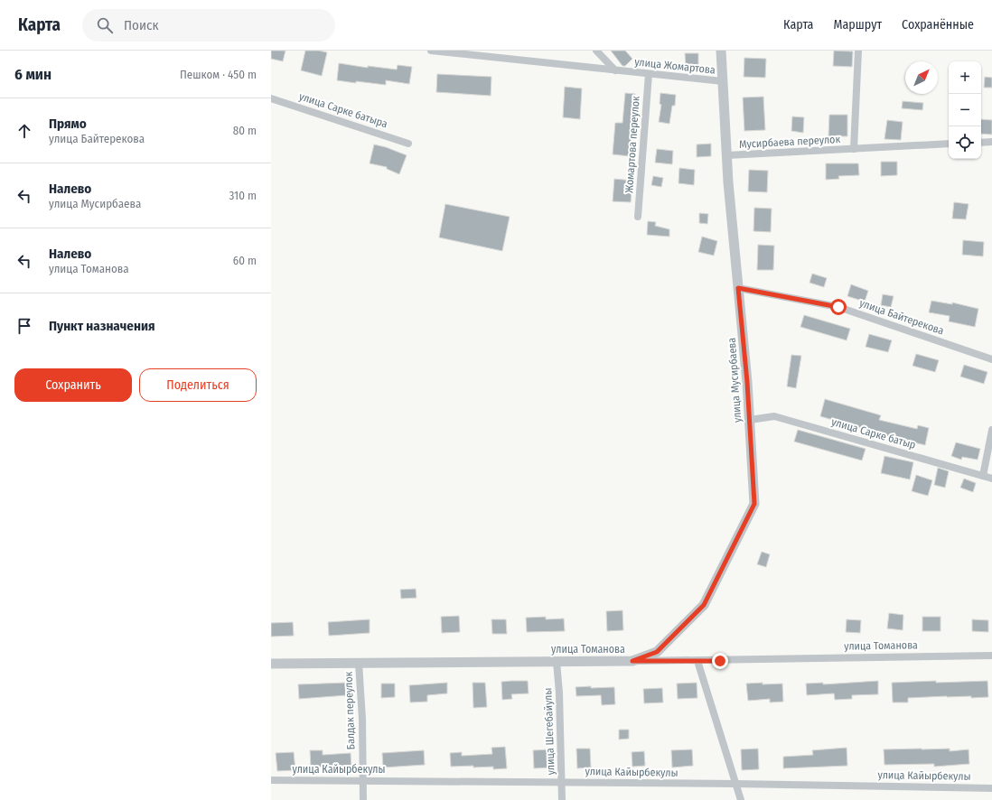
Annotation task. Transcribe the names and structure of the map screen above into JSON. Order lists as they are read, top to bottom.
{
  "streets": {
    "street": [
      "улица Жомартова",
      "улица Сарке батыра",
      "Мусирбаева переулок",
      "Жомартова переулок",
      "улица Байтерекова",
      "улица Мусирбаева",
      "улица Сарке батыр",
      "улица Томанова",
      "Балдак переулок",
      "улица Шегебайулы",
      "улица Кайырбекулы"
    ]
  },
  "crossings": [
    ["улица Жомартова", "Жомартова переулок"],
    ["улица Жомартова", "улица Мусирбаева"],
    ["Мусирбаева переулок", "улица Мусирбаева"],
    ["улица Байтерекова", "улица Мусирбаева"],
    ["улица Мусирбаева", "улица Сарке батыр"],
    ["улица Мусирбаева", "улица Томанова"],
    ["улица Томанова", "Балдак переулок"],
    ["улица Томанова", "улица Шегебайулы"],
    ["Балдак переулок", "улица Кайырбекулы"],
    ["улица Шегебайулы", "улица Кайырбекулы"]
  ],
  "north": "top right",
  "page": {
    "header": "Карта",
    "search": "Поиск",
    "nav": ["Карта", "Маршрут", "Сохранённые"],
    "heading": ["6 мин", "Пешком · 450 m"],
    "map_buttons": ["+", "−"],
    "list": [
      ["Прямо", "улица Байтерекова", "80 m"],
      ["Налево", "улица Мусирбаева", "310 m"],
      ["Налево", "улица Томанова", "60 m"],
      "Пункт назначения"
    ],
    "buttons": ["Сохранить", "Поделиться"]
  }
}
